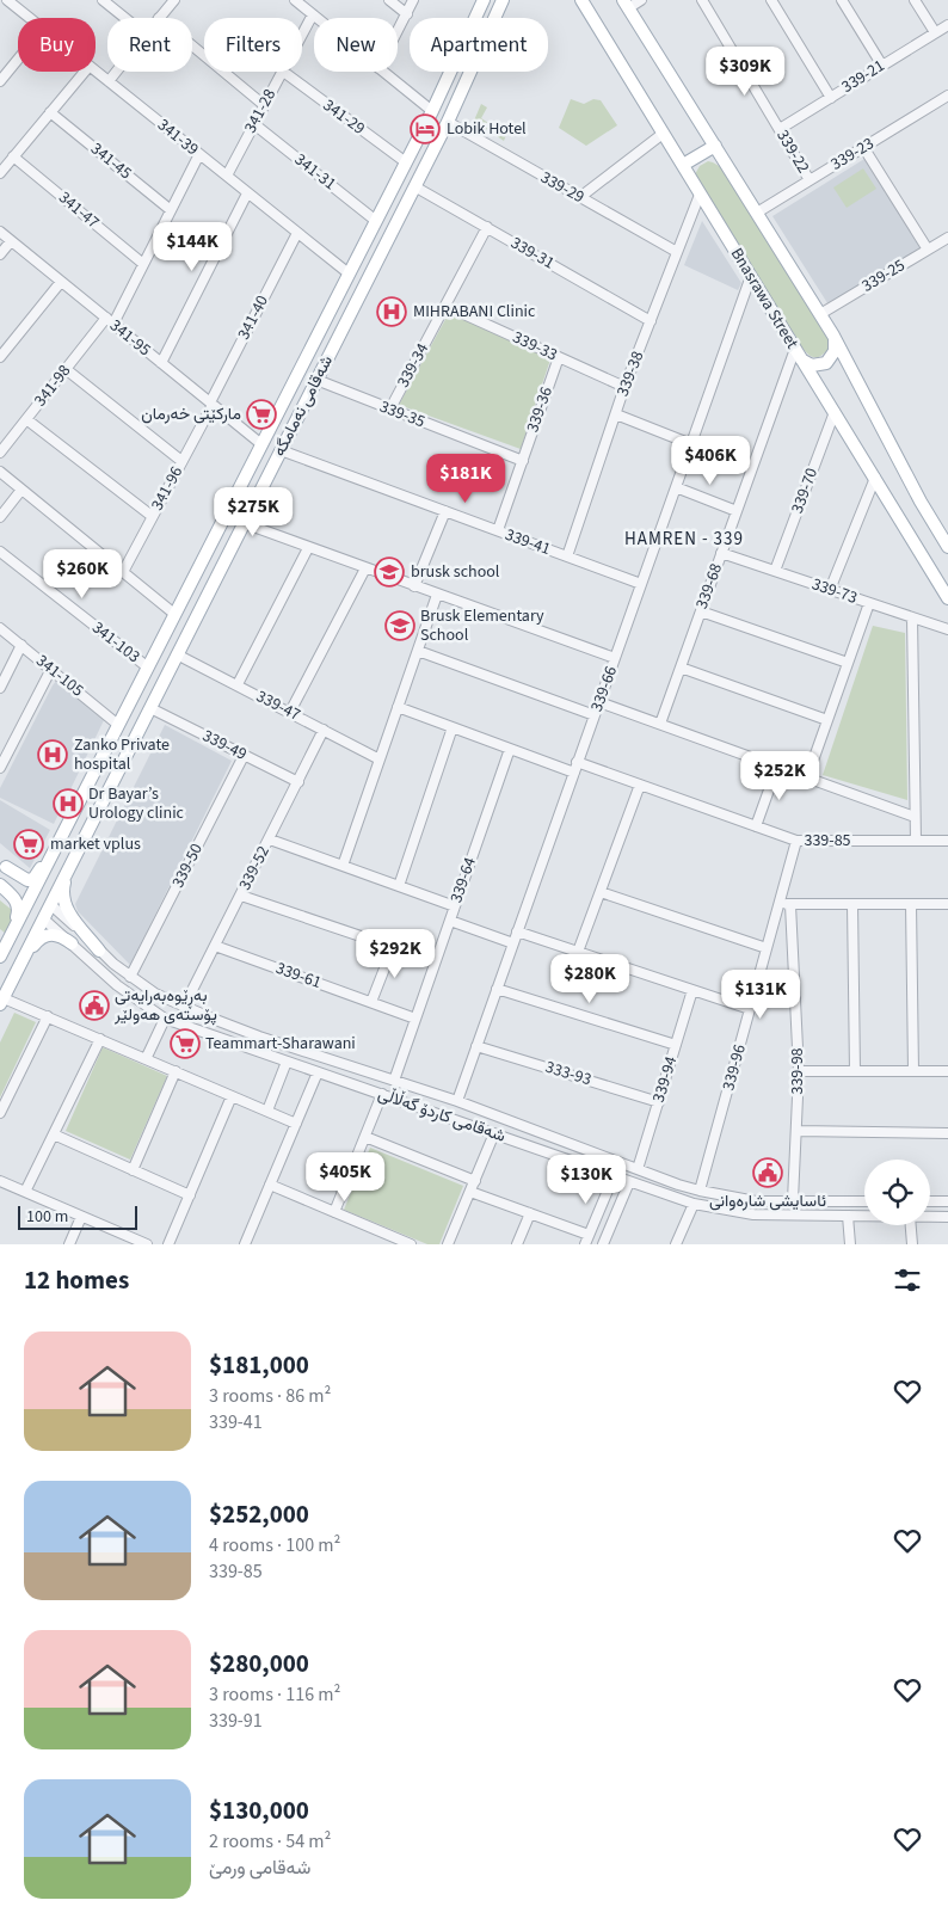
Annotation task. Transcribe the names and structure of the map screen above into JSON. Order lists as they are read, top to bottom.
{
  "streets": {
    "main road": ["Bnasrawa Street", "شەقامی نەمامگە"],
    "street": [
      "339-21",
      "341-28",
      "341-29",
      "341-39",
      "339-22",
      "339-23",
      "341-45",
      "341-31",
      "339-29",
      "341-47",
      "339-31",
      "339-25",
      "341-40",
      "341-95",
      "339-33",
      "339-34",
      "339-38",
      "341-98",
      "339-36",
      "339-35",
      "341-96",
      "339-70",
      "339-41",
      "339-68",
      "339-73",
      "341-103",
      "341-105",
      "339-66",
      "339-47",
      "339-49",
      "339-85",
      "339-50",
      "339-52",
      "339-64",
      "339-61",
      "339-96",
      "339-98",
      "333-93",
      "339-94",
      "شەقامی کاردۆ گەڵاڵی"
    ]
  },
  "crossings": [
    ["339-21", "339-22"],
    ["341-28", "341-29"],
    ["341-28", "341-39"],
    ["341-28", "341-31"],
    ["341-29", "شەقامی نەمامگە"],
    ["341-39", "341-40"],
    ["341-39", "341-98"],
    ["341-39", "شەقامی نەمامگە"],
    ["339-22", "339-23"],
    ["341-45", "341-98"],
    ["341-31", "شەقامی نەمامگە"],
    ["339-29", "339-38"],
    ["339-29", "شەقامی نەمامگە"],
    ["341-47", "341-98"],
    ["339-31", "339-34"],
    ["339-31", "339-38"],
    ["339-31", "شەقامی نەمامگە"],
    ["Bnasrawa Street", "339-38"],
    ["Bnasrawa Street", "339-70"],
    ["Bnasrawa Street", "339-68"],
    ["Bnasrawa Street", "339-66"],
    ["341-40", "341-95"],
    ["341-40", "341-96"],
    ["341-95", "341-98"],
    ["341-95", "شەقامی نەمامگە"],
    ["341-95", "341-96"],
    ["339-33", "339-34"],
    ["339-33", "339-38"],
    ["339-33", "339-36"],
    ["339-34", "339-35"],
    ["339-38", "339-41"],
    ["شەقامی نەمامگە", "339-35"],
    ["شەقامی نەمامگە", "339-41"],
    ["شەقامی نەمامگە", "341-103"],
    ["شەقامی نەمامگە", "341-105"],
    ["شەقامی نەمامگە", "339-47"],
    ["شەقامی نەمامگە", "339-49"],
    ["شەقامی نەمامگە", "شەقامی کاردۆ گەڵاڵی"],
    ["339-36", "339-35"],
    ["339-36", "339-41"],
    ["339-70", "339-73"],
    ["339-41", "339-66"],
    ["339-68", "339-73"],
    ["339-66", "339-85"],
    ["339-66", "333-93"],
    ["339-66", "شەقامی کاردۆ گەڵاڵی"],
    ["339-47", "339-52"],
    ["339-49", "339-50"],
    ["339-49", "339-52"],
    ["339-85", "339-96"],
    ["339-50", "شەقامی کاردۆ گەڵاڵی"],
    ["339-52", "339-61"],
    ["339-52", "شەقامی کاردۆ گەڵاڵی"],
    ["339-64", "339-61"],
    ["339-64", "شەقامی کاردۆ گەڵاڵی"],
    ["339-96", "شەقامی کاردۆ گەڵاڵی"],
    ["339-98", "شەقامی کاردۆ گەڵاڵی"],
    ["333-93", "339-94"],
    ["339-94", "شەقامی کاردۆ گەڵاڵی"]
  ],
  "districts": ["HAMREN - 339"],
  "places": {
    "hotel": ["Lobik Hotel"],
    "hospital": ["MIHRABANI Clinic", "Zanko Private hospital", "Dr Bayar’s Urology clinic"],
    "supermarket": ["مارکێتی خەرمان", "market vplus", "Teammart-Sharawani"],
    "school or university": ["brusk school", "Brusk Elementary School"],
    "public building": ["بەڕێوەبەرایەتی پۆستەی هەولێر", "ئاسایشی شارەوانی"]
  },
  "scale_bar": "100 m",
  "page": {
    "chip": [
      "Buy",
      "Rent",
      "Filters",
      "New",
      "Apartment"
    ],
    "price": [
      "$309K",
      "$144K",
      "$406K",
      "$181K",
      "$275K",
      "$260K",
      "$252K",
      "$292K",
      "$280K",
      "$131K",
      "$405K",
      "$130K"
    ],
    "scale": "100 m",
    "heading": "12 homes",
    "list": [
      {
        "name": "$181,000",
        "note": "3 rooms · 86 m² · 339-41"
      },
      {
        "name": "$252,000",
        "note": "4 rooms · 100 m² · 339-85"
      },
      {
        "name": "$280,000",
        "note": "3 rooms · 116 m² · 339-91"
      },
      {
        "name": "$130,000",
        "note": "2 rooms · 54 m² · شەقامی ورمێ"
      }
    ]
  }
}
